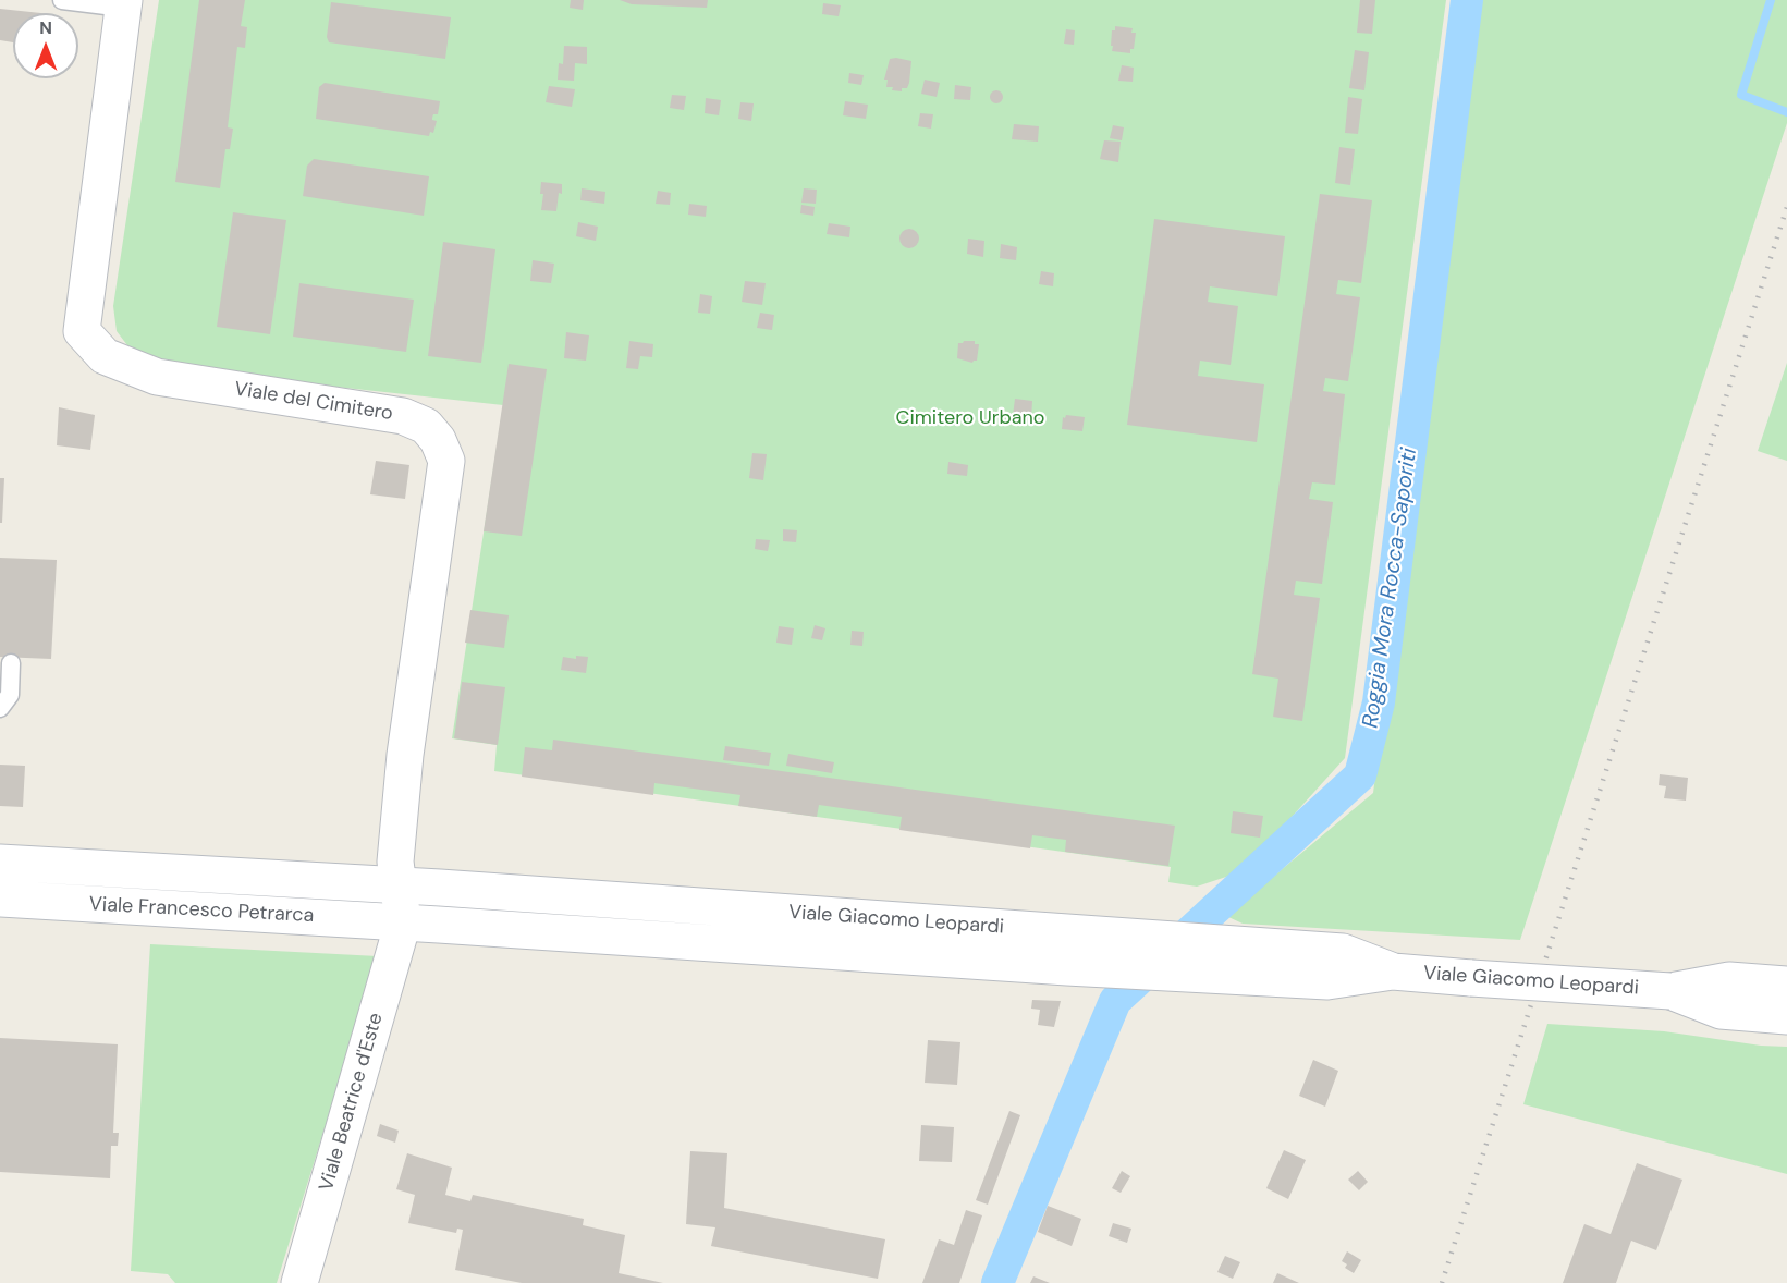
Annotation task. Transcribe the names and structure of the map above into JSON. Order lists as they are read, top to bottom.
{
  "streets": {
    "main road": [
      "Viale del Cimitero",
      "Viale Francesco Petrarca",
      "Viale Giacomo Leopardi",
      "Viale Beatrice d'Este"
    ]
  },
  "crossings": [
    ["Viale del Cimitero", "Viale Francesco Petrarca"],
    ["Viale del Cimitero", "Viale Giacomo Leopardi"],
    ["Viale del Cimitero", "Viale Beatrice d'Este"],
    ["Viale Francesco Petrarca", "Viale Giacomo Leopardi"],
    ["Viale Francesco Petrarca", "Viale Beatrice d'Este"],
    ["Viale Giacomo Leopardi", "Viale Beatrice d'Este"]
  ],
  "water": ["Roggia Mora Rocca-Saporiti"],
  "parks": ["Cimitero Urbano"],
  "north": "top"
}
